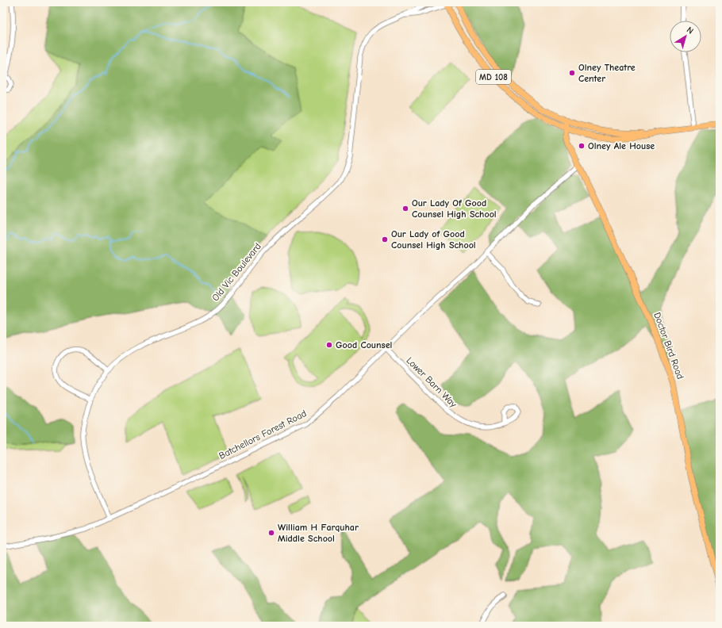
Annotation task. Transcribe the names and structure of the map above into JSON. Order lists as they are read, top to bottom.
{
  "streets": {
    "main road": ["MD 108", "Doctor Bird Road"],
    "street": ["Old Vic Boulevard", "Lower Barn Way", "Batchellors Forest Road"]
  },
  "crossings": [
    ["MD 108", "Old Vic Boulevard"],
    ["MD 108", "Doctor Bird Road"],
    ["Old Vic Boulevard", "Batchellors Forest Road"],
    ["Doctor Bird Road", "Batchellors Forest Road"],
    ["Lower Barn Way", "Batchellors Forest Road"]
  ],
  "places": [
    "Olney Theatre Center",
    "Olney Ale House",
    "Our Lady Of Good Counsel High School",
    "Our Lady of Good Counsel High School",
    "Good Counsel",
    "William H Farquhar Middle School"
  ],
  "north": "top right"
}
